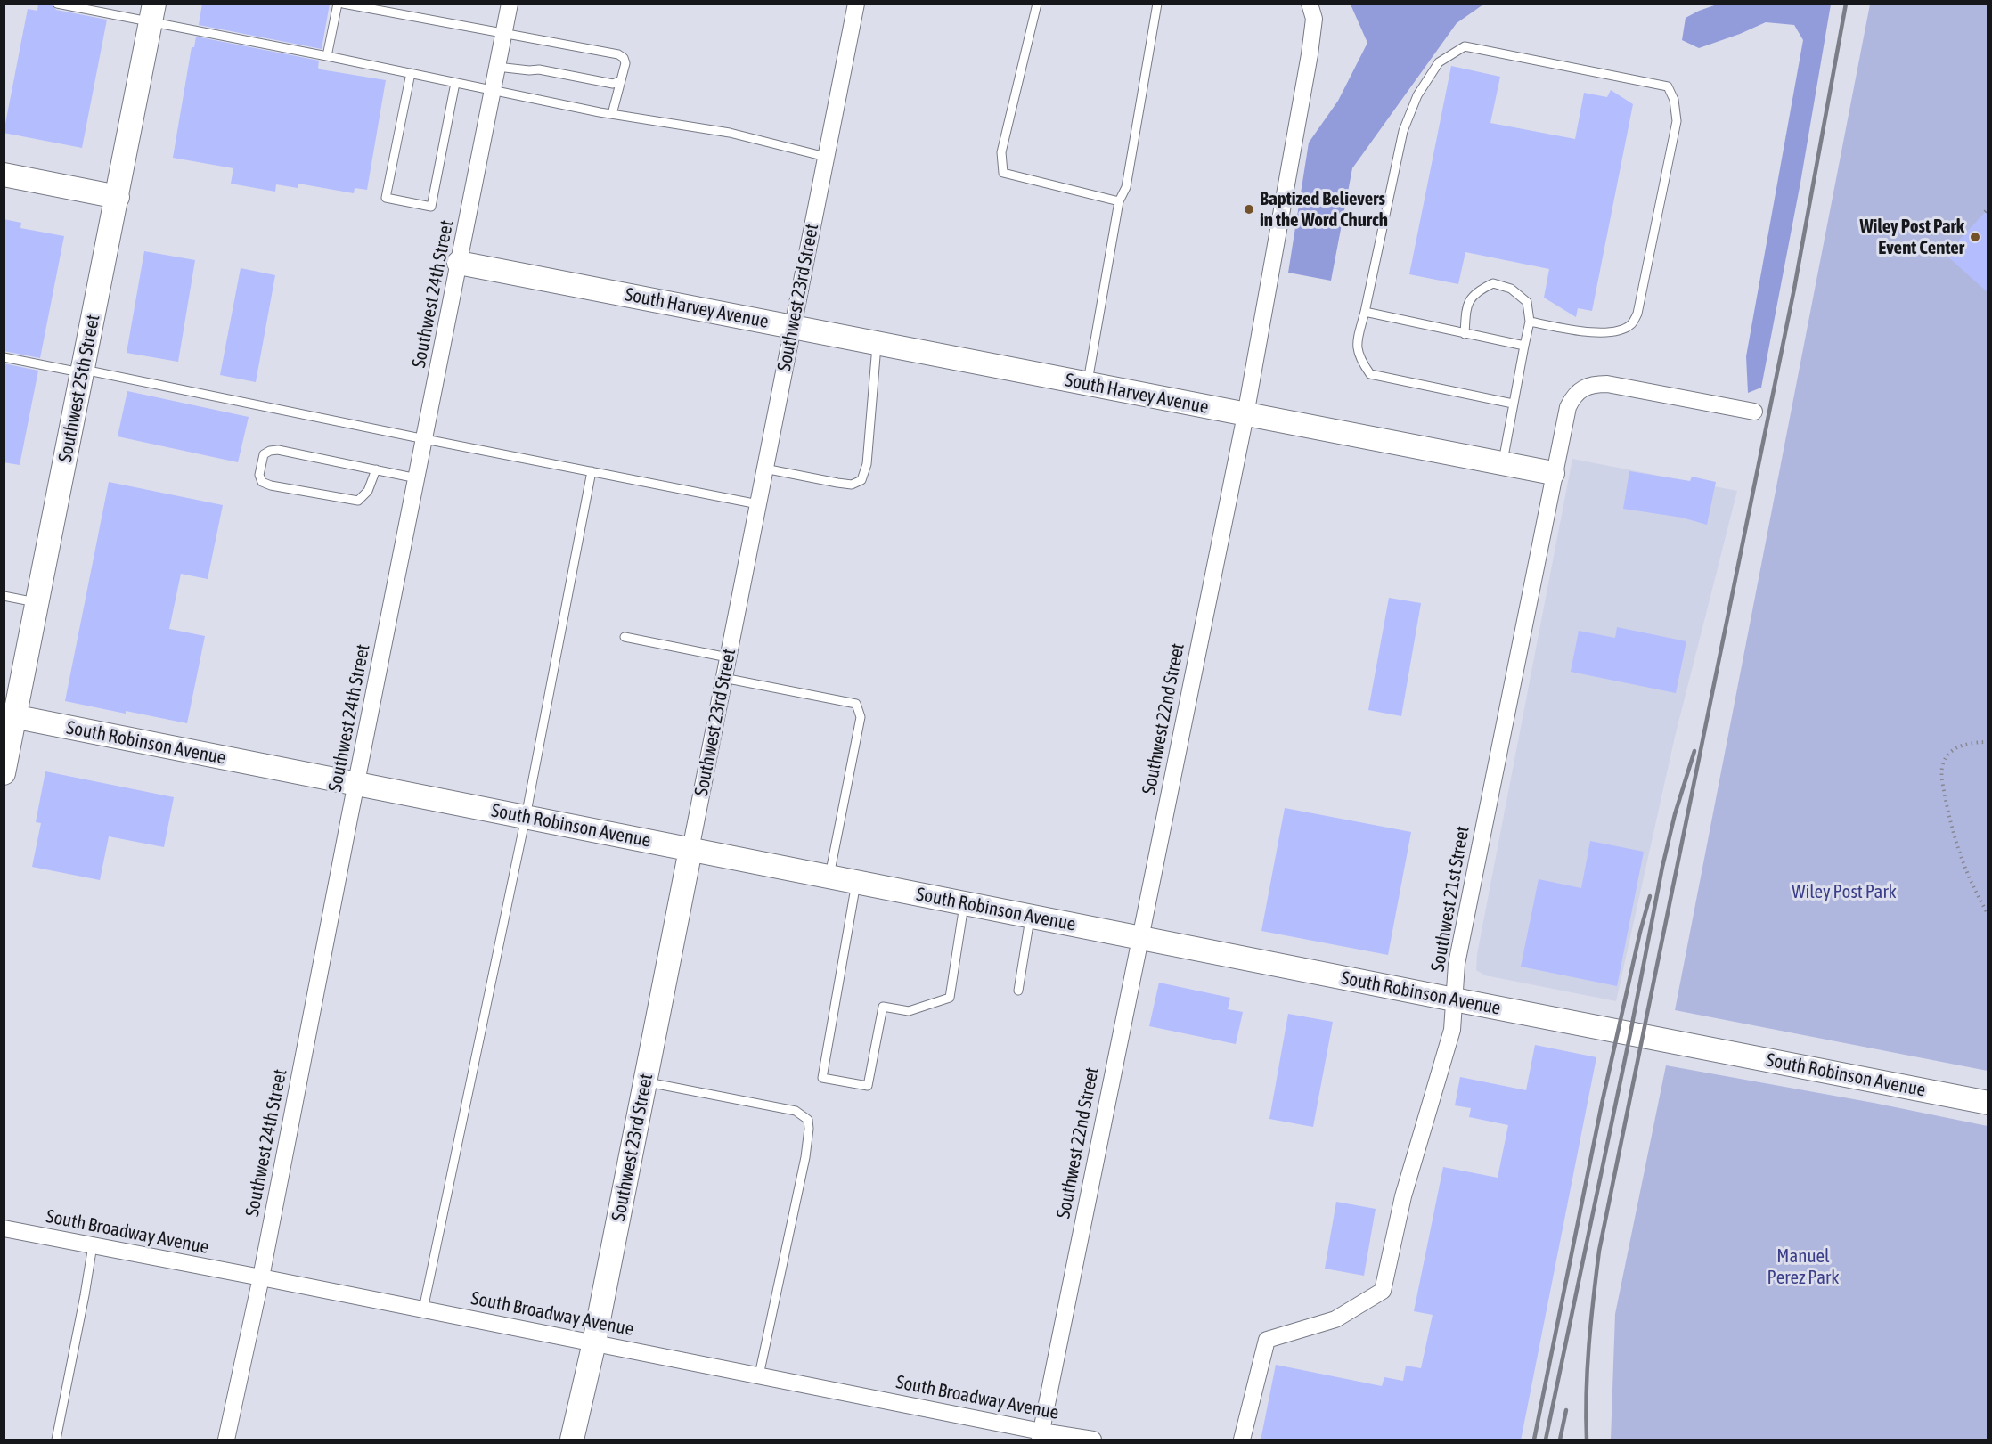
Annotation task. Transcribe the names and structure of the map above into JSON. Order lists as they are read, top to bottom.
{
  "streets": {
    "street": [
      "Southwest 24th Street",
      "Southwest 23rd Street",
      "South Harvey Avenue",
      "Southwest 25th Street",
      "Southwest 22nd Street",
      "South Robinson Avenue",
      "Southwest 21st Street",
      "South Broadway Avenue"
    ]
  },
  "crossings": [
    ["Southwest 24th Street", "South Harvey Avenue"],
    ["Southwest 24th Street", "South Robinson Avenue"],
    ["Southwest 24th Street", "South Broadway Avenue"],
    ["Southwest 23rd Street", "South Harvey Avenue"],
    ["Southwest 23rd Street", "South Robinson Avenue"],
    ["Southwest 23rd Street", "South Broadway Avenue"],
    ["South Harvey Avenue", "Southwest 22nd Street"],
    ["South Harvey Avenue", "Southwest 21st Street"],
    ["Southwest 25th Street", "South Robinson Avenue"],
    ["Southwest 22nd Street", "South Robinson Avenue"],
    ["Southwest 22nd Street", "South Broadway Avenue"],
    ["South Robinson Avenue", "Southwest 21st Street"]
  ],
  "parks": ["Wiley Post Park", "Manuel Perez Park"],
  "places": ["Baptized Believers in the Word Church", "Wiley Post Park Event Center"]
}
